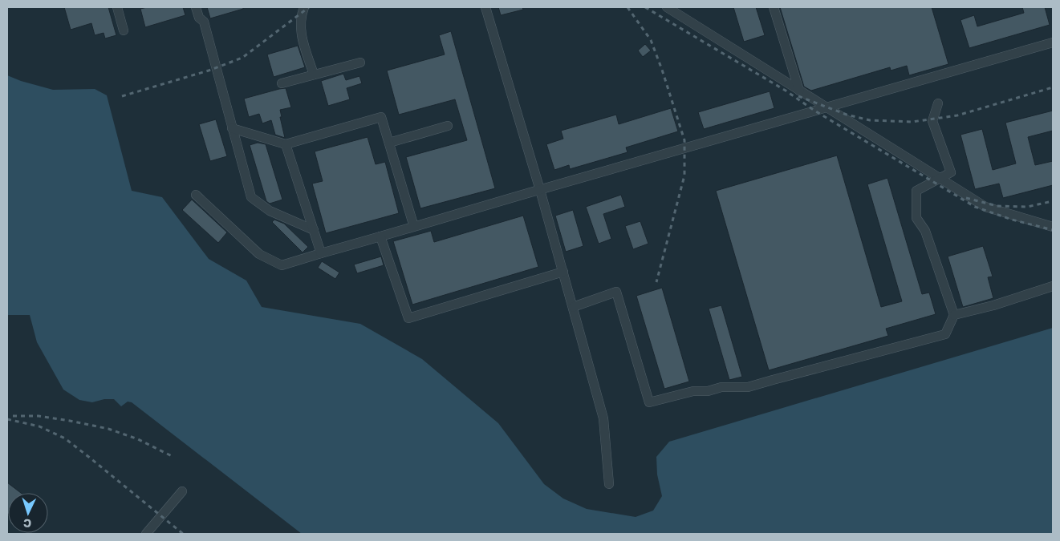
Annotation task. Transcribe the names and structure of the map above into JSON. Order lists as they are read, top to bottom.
{
  "north": "bottom"
}
